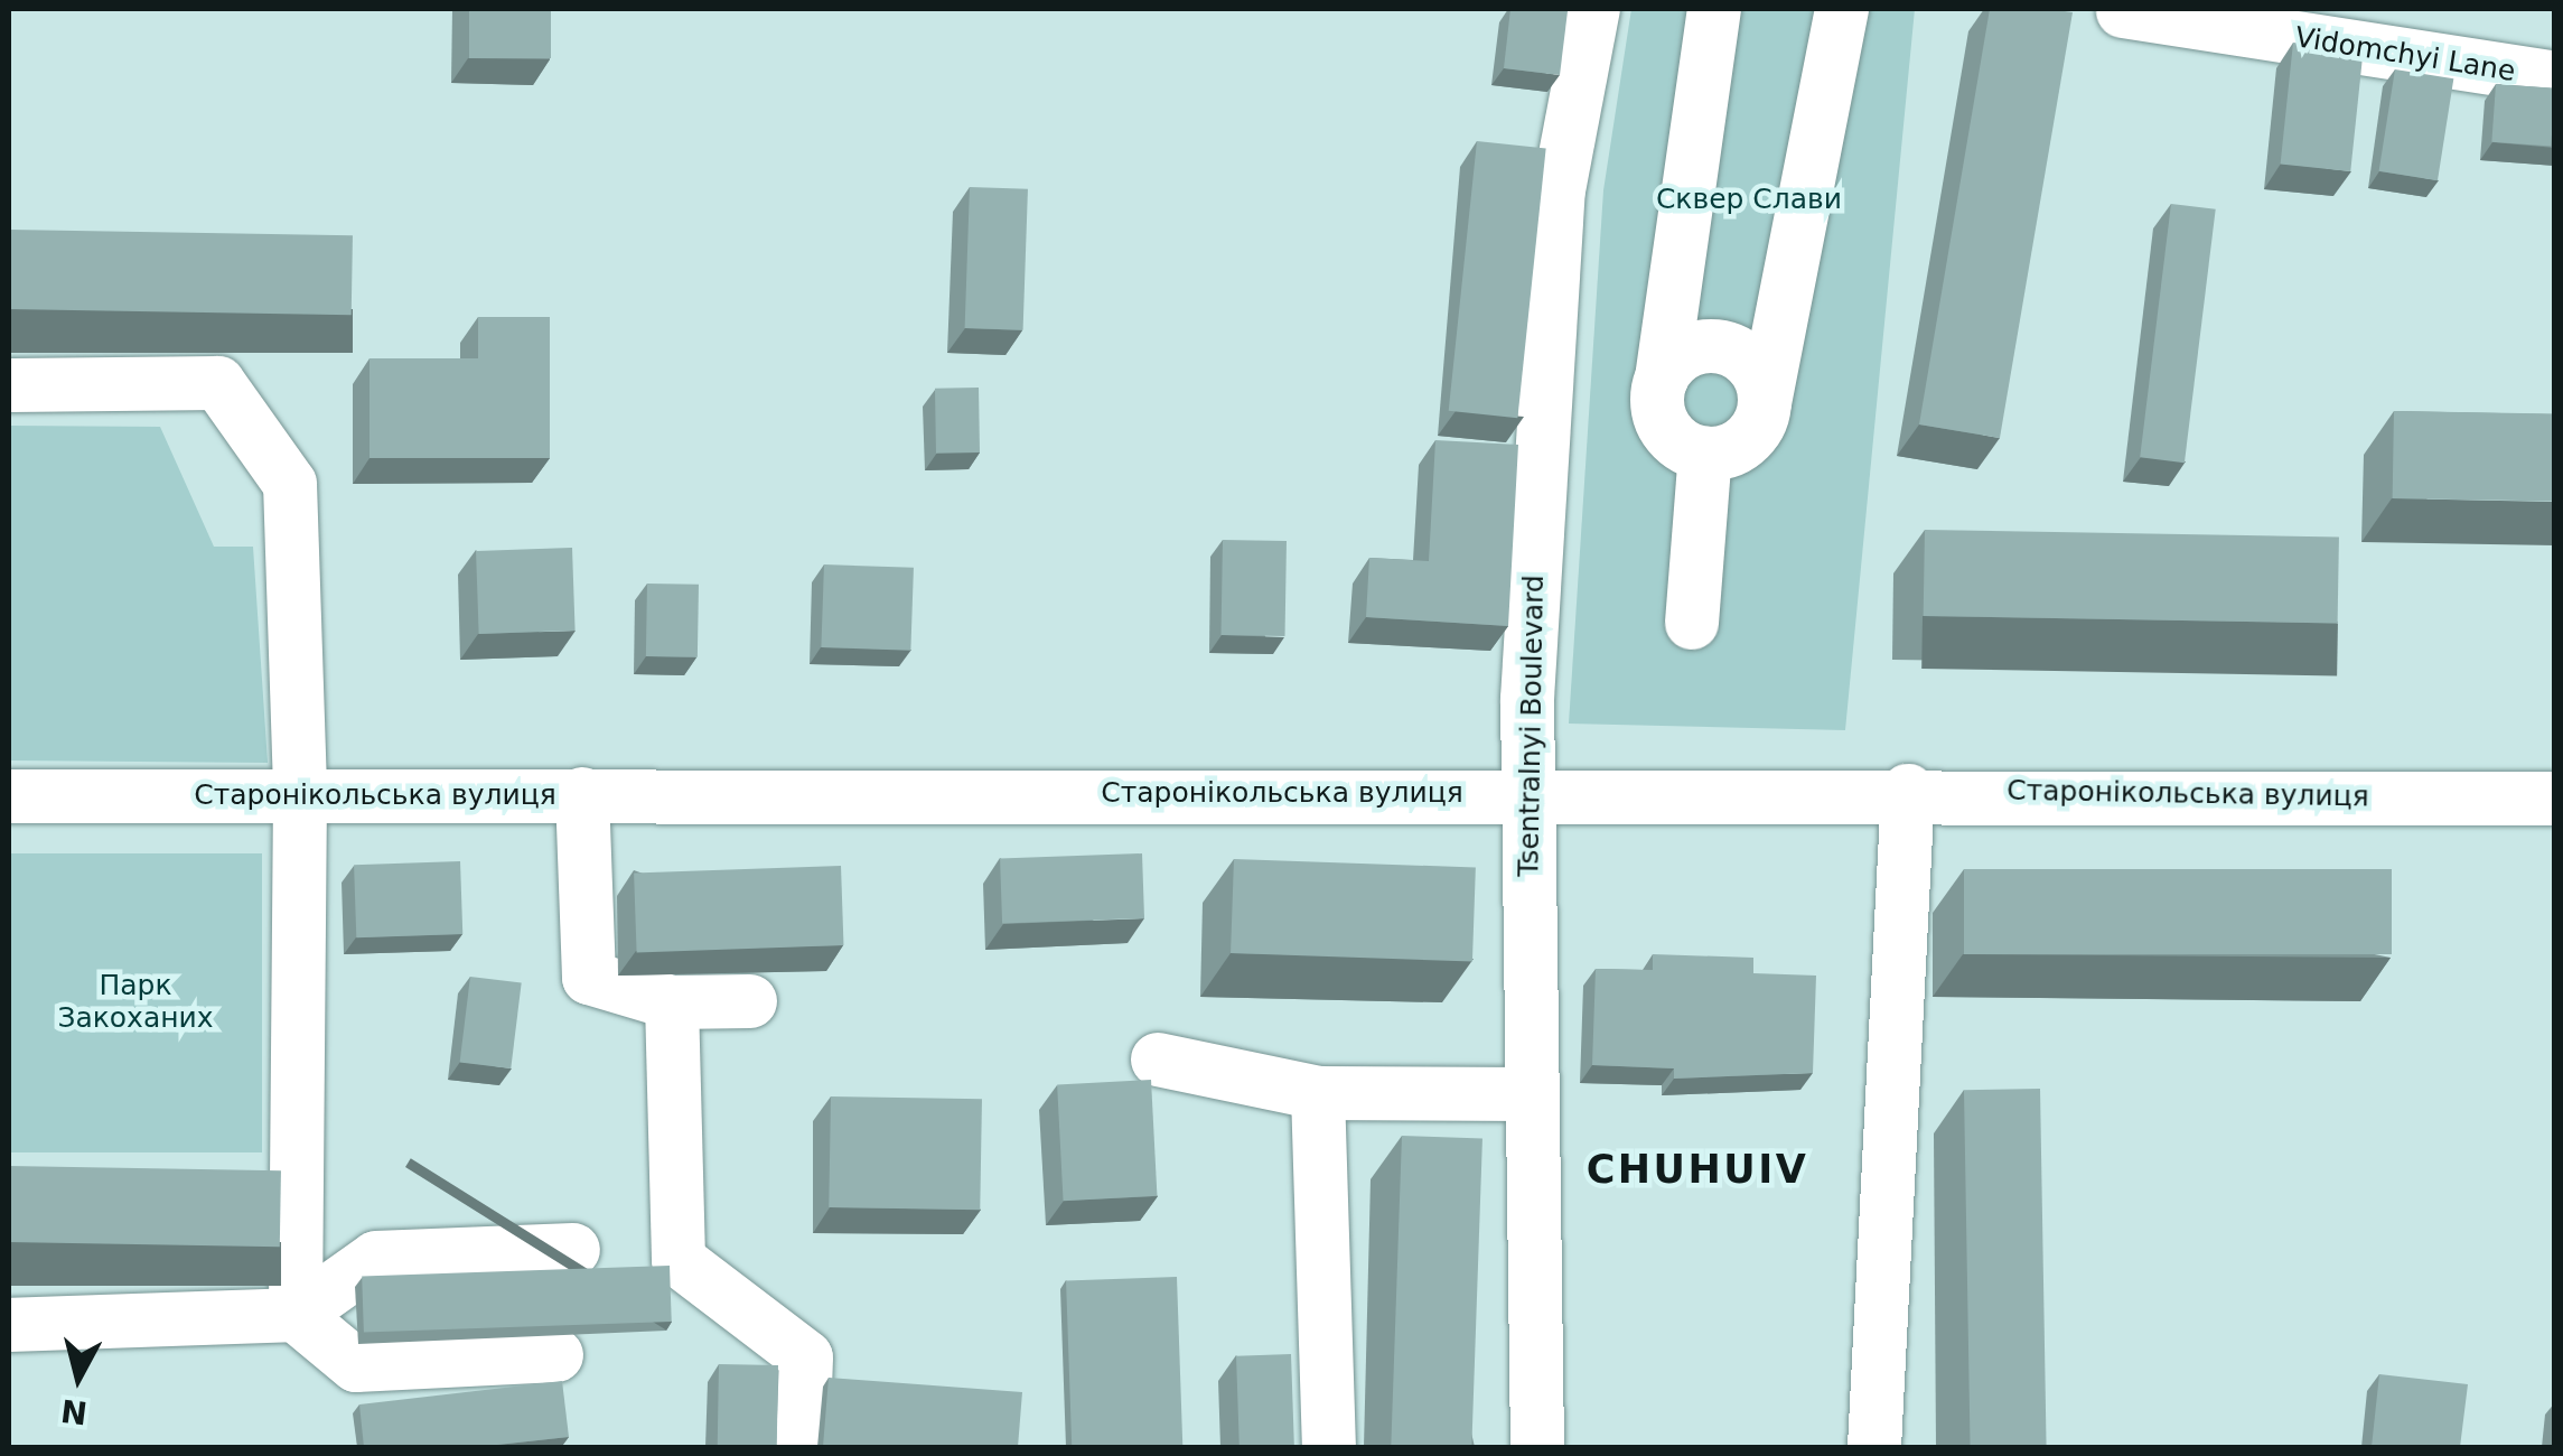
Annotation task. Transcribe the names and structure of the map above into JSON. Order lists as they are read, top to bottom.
{
  "streets": {
    "street": ["Vidomchyi Lane", "Tsentralnyi Boulevard", "Старонікольська вулиця"]
  },
  "crossings": [
    ["Tsentralnyi Boulevard", "Старонікольська вулиця"]
  ],
  "districts": ["CHUHUIV"],
  "parks": ["Сквер Слави", "Парк Закоханих"],
  "north": "bottom"
}
